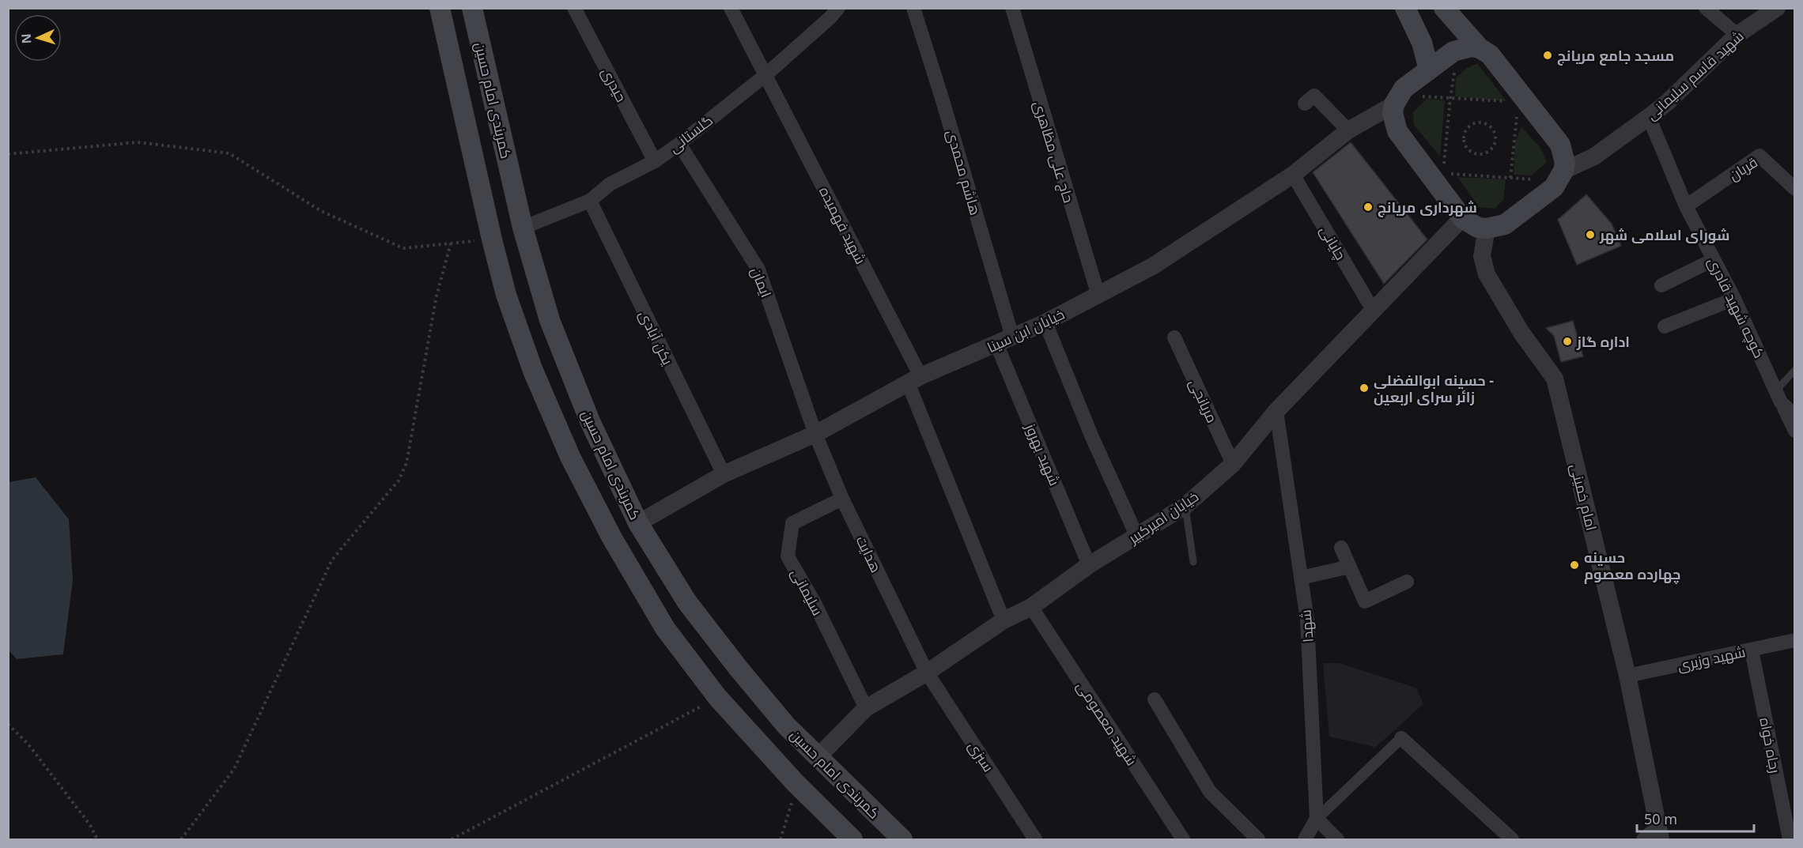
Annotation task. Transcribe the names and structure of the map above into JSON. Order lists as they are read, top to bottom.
{
  "streets": {
    "main road": ["کمربندی امام حسین"],
    "street": [
      "شهید قاسم سلیمانی",
      "حیدری",
      "گلستانی",
      "حاج علی مظاهری",
      "قربان",
      "هاشم محمدی",
      "شهید فهمیده",
      "چایانی",
      "ایمان",
      "کوچه شهید قادری",
      "خیابان ابن سینا",
      "یکن آبادی",
      "مریانجی",
      "شهید بهروز",
      "امام خمینی",
      "خیابان امیرکبیر",
      "هدایت",
      "سلیمانی",
      "شهدا",
      "شهید وزیری",
      "شهید معصومی",
      "رجاه خواه",
      "سبزی"
    ]
  },
  "crossings": [
    ["شهید قاسم سلیمانی", "کوچه شهید قادری"],
    ["حیدری", "گلستانی"],
    ["کمربندی امام حسین", "گلستانی"],
    ["کمربندی امام حسین", "خیابان ابن سینا"],
    ["کمربندی امام حسین", "خیابان امیرکبیر"],
    ["گلستانی", "شهید فهمیده"],
    ["گلستانی", "ایمان"],
    ["گلستانی", "یکن آبادی"],
    ["حاج علی مظاهری", "خیابان ابن سینا"],
    ["قربان", "کوچه شهید قادری"],
    ["هاشم محمدی", "خیابان ابن سینا"],
    ["هاشم محمدی", "شهید بهروز"],
    ["شهید فهمیده", "خیابان ابن سینا"],
    ["شهید فهمیده", "خیابان امیرکبیر"],
    ["چایانی", "خیابان ابن سینا"],
    ["چایانی", "خیابان امیرکبیر"],
    ["ایمان", "خیابان ابن سینا"],
    ["ایمان", "هدایت"],
    ["خیابان ابن سینا", "یکن آبادی"],
    ["خیابان ابن سینا", "شهید بهروز"],
    ["خیابان ابن سینا", "هدایت"],
    ["مریانجی", "خیابان امیرکبیر"],
    ["شهید بهروز", "خیابان امیرکبیر"],
    ["امام خمینی", "شهید وزیری"],
    ["خیابان امیرکبیر", "هدایت"],
    ["خیابان امیرکبیر", "سلیمانی"],
    ["خیابان امیرکبیر", "شهدا"],
    ["خیابان امیرکبیر", "شهید معصومی"],
    ["خیابان امیرکبیر", "سبزی"],
    ["هدایت", "سلیمانی"],
    ["هدایت", "سبزی"],
    ["شهید وزیری", "رجاه خواه"]
  ],
  "places": [
    "مسجد جامع مریانج",
    "شهرداری مریانج",
    "شورای اسلامی شهر",
    "اداره گاز",
    "حسینه ابوالفضلی - زائر سرای اربعین",
    "حسینه چهارده معصوم"
  ],
  "scale_bar": "50 m",
  "north": "left"
}
